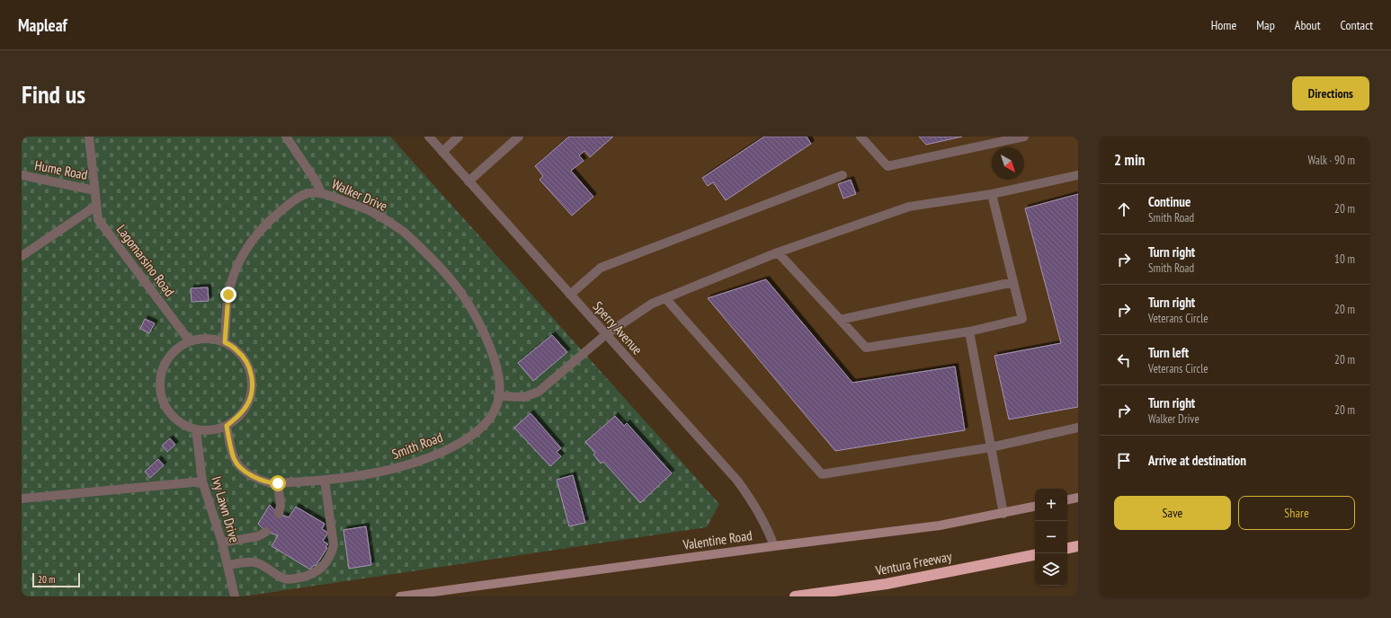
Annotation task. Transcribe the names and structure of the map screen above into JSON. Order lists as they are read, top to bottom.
{
  "streets": {
    "highway": ["Ventura Freeway"],
    "street": [
      "Hume Road",
      "Walker Drive",
      "Lagomarsino Road",
      "Sperry Avenue",
      "Smith Road",
      "Ivy Lawn Drive",
      "Valentine Road"
    ]
  },
  "crossings": [
    ["Hume Road", "Lagomarsino Road"],
    ["Walker Drive", "Lagomarsino Road"],
    ["Walker Drive", "Smith Road"],
    ["Walker Drive", "Ivy Lawn Drive"],
    ["Lagomarsino Road", "Smith Road"],
    ["Lagomarsino Road", "Ivy Lawn Drive"],
    ["Sperry Avenue", "Valentine Road"],
    ["Smith Road", "Ivy Lawn Drive"]
  ],
  "scale_bar": "20 m",
  "north": "bottom right",
  "page": {
    "header": "Mapleaf",
    "nav": [
      "Home",
      "Map",
      "About",
      "Contact"
    ],
    "buttons": [
      "Directions",
      ["Save", "Share"]
    ],
    "title": "Find us",
    "heading": ["2 min", "Walk · 90 m"],
    "list": [
      ["Continue", "Smith Road", "20 m"],
      ["Turn right", "Smith Road", "10 m"],
      ["Turn right", "Veterans Circle", "20 m"],
      ["Turn left", "Veterans Circle", "20 m"],
      ["Turn right", "Walker Drive", "20 m"],
      "Arrive at destination"
    ],
    "map_buttons": ["+", "−"],
    "scale": "20 m"
  }
}
